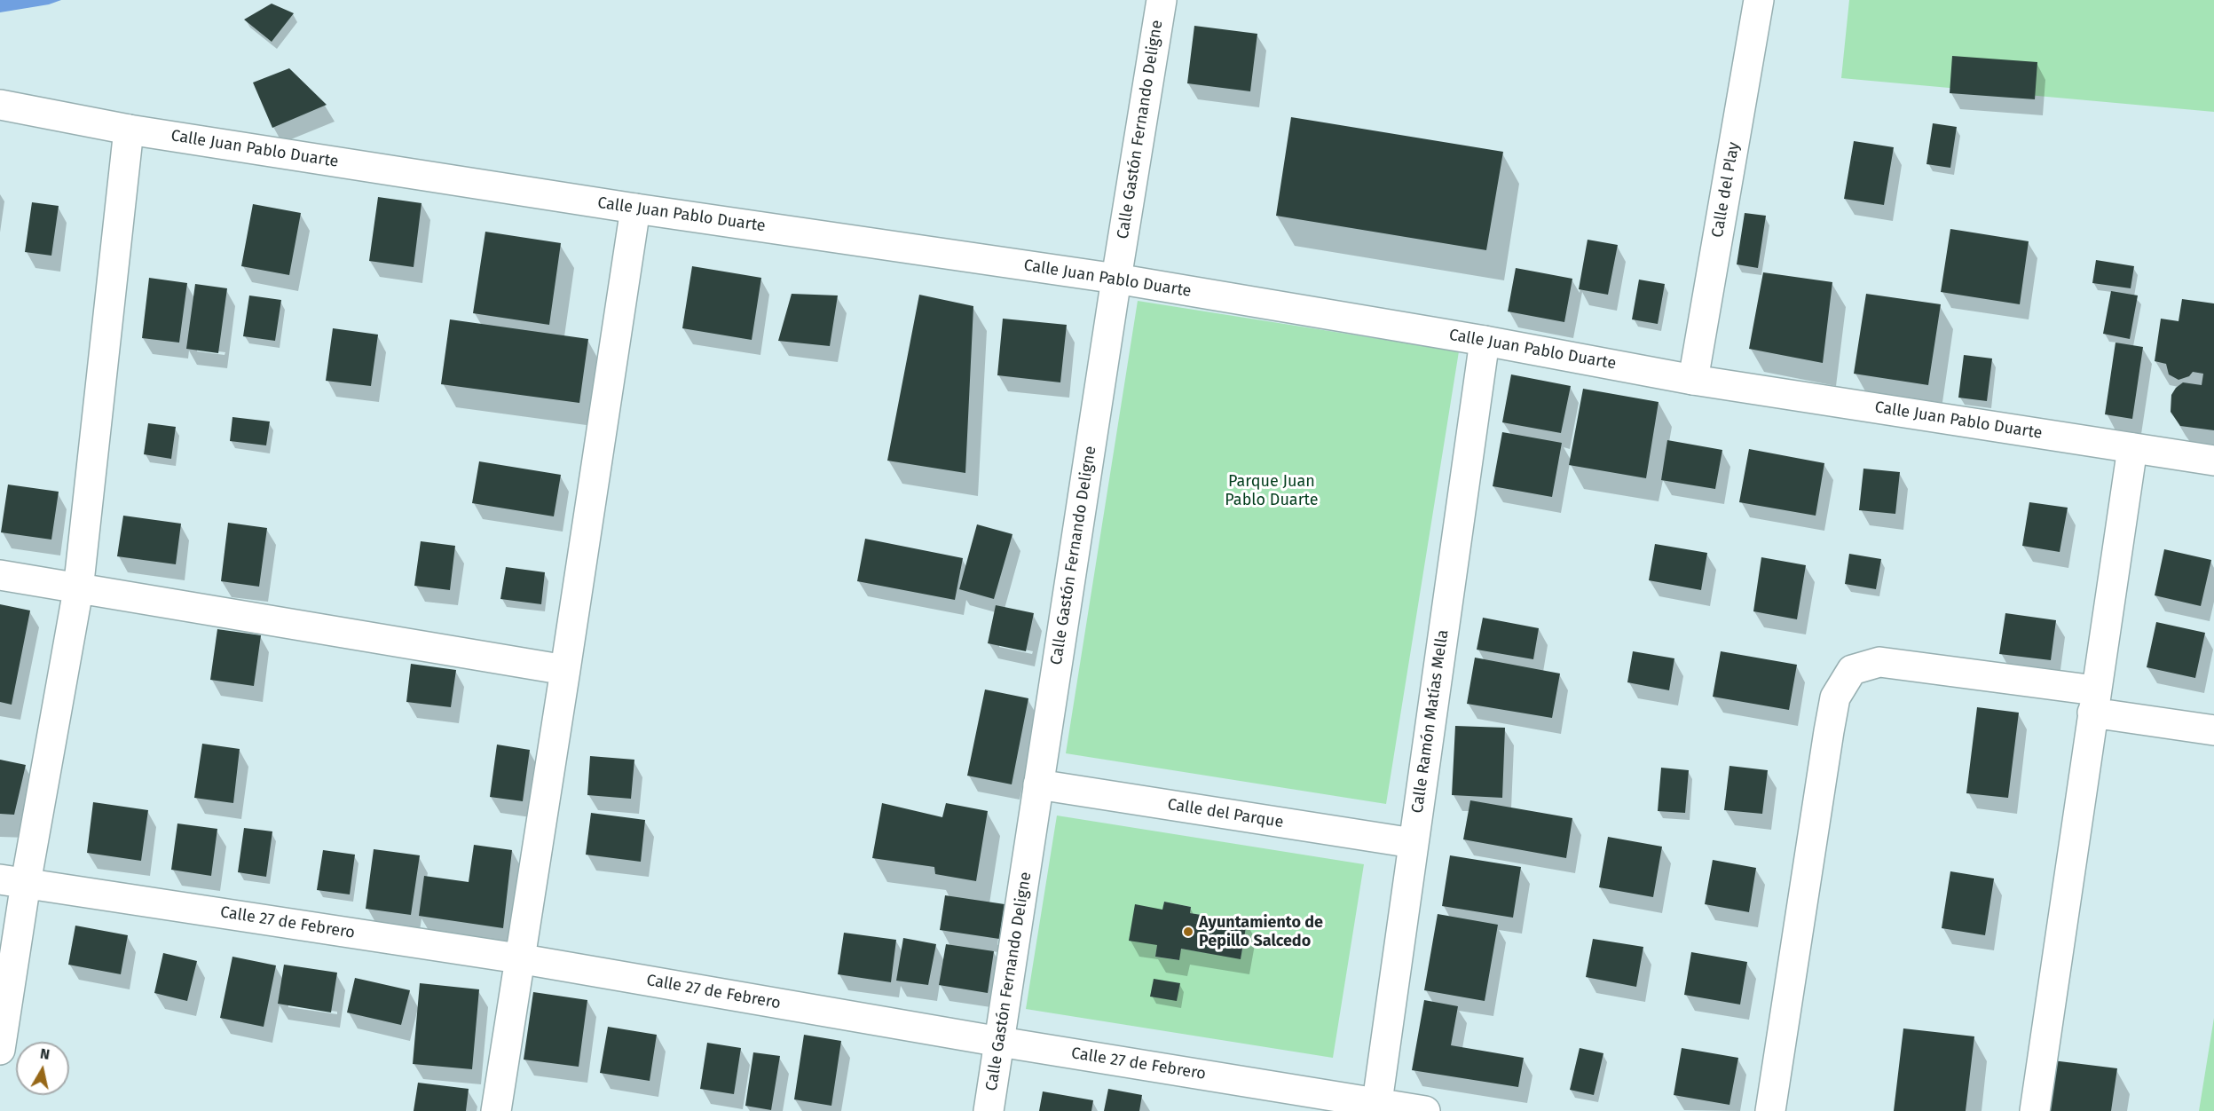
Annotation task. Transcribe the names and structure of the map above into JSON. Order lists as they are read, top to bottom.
{
  "streets": {
    "street": [
      "Calle Gastón Fernando Deligne",
      "Calle Juan Pablo Duarte",
      "Calle del Play",
      "Calle Ramón Matías Mella",
      "Calle del Parque",
      "Calle 27 de Febrero"
    ]
  },
  "crossings": [
    ["Calle Gastón Fernando Deligne", "Calle Juan Pablo Duarte"],
    ["Calle Gastón Fernando Deligne", "Calle del Parque"],
    ["Calle Gastón Fernando Deligne", "Calle 27 de Febrero"],
    ["Calle Juan Pablo Duarte", "Calle del Play"],
    ["Calle Juan Pablo Duarte", "Calle Ramón Matías Mella"],
    ["Calle Ramón Matías Mella", "Calle del Parque"],
    ["Calle Ramón Matías Mella", "Calle 27 de Febrero"]
  ],
  "parks": ["Parque Juan Pablo Duarte"],
  "places": ["Ayuntamiento de Pepillo Salcedo"],
  "north": "top"
}
